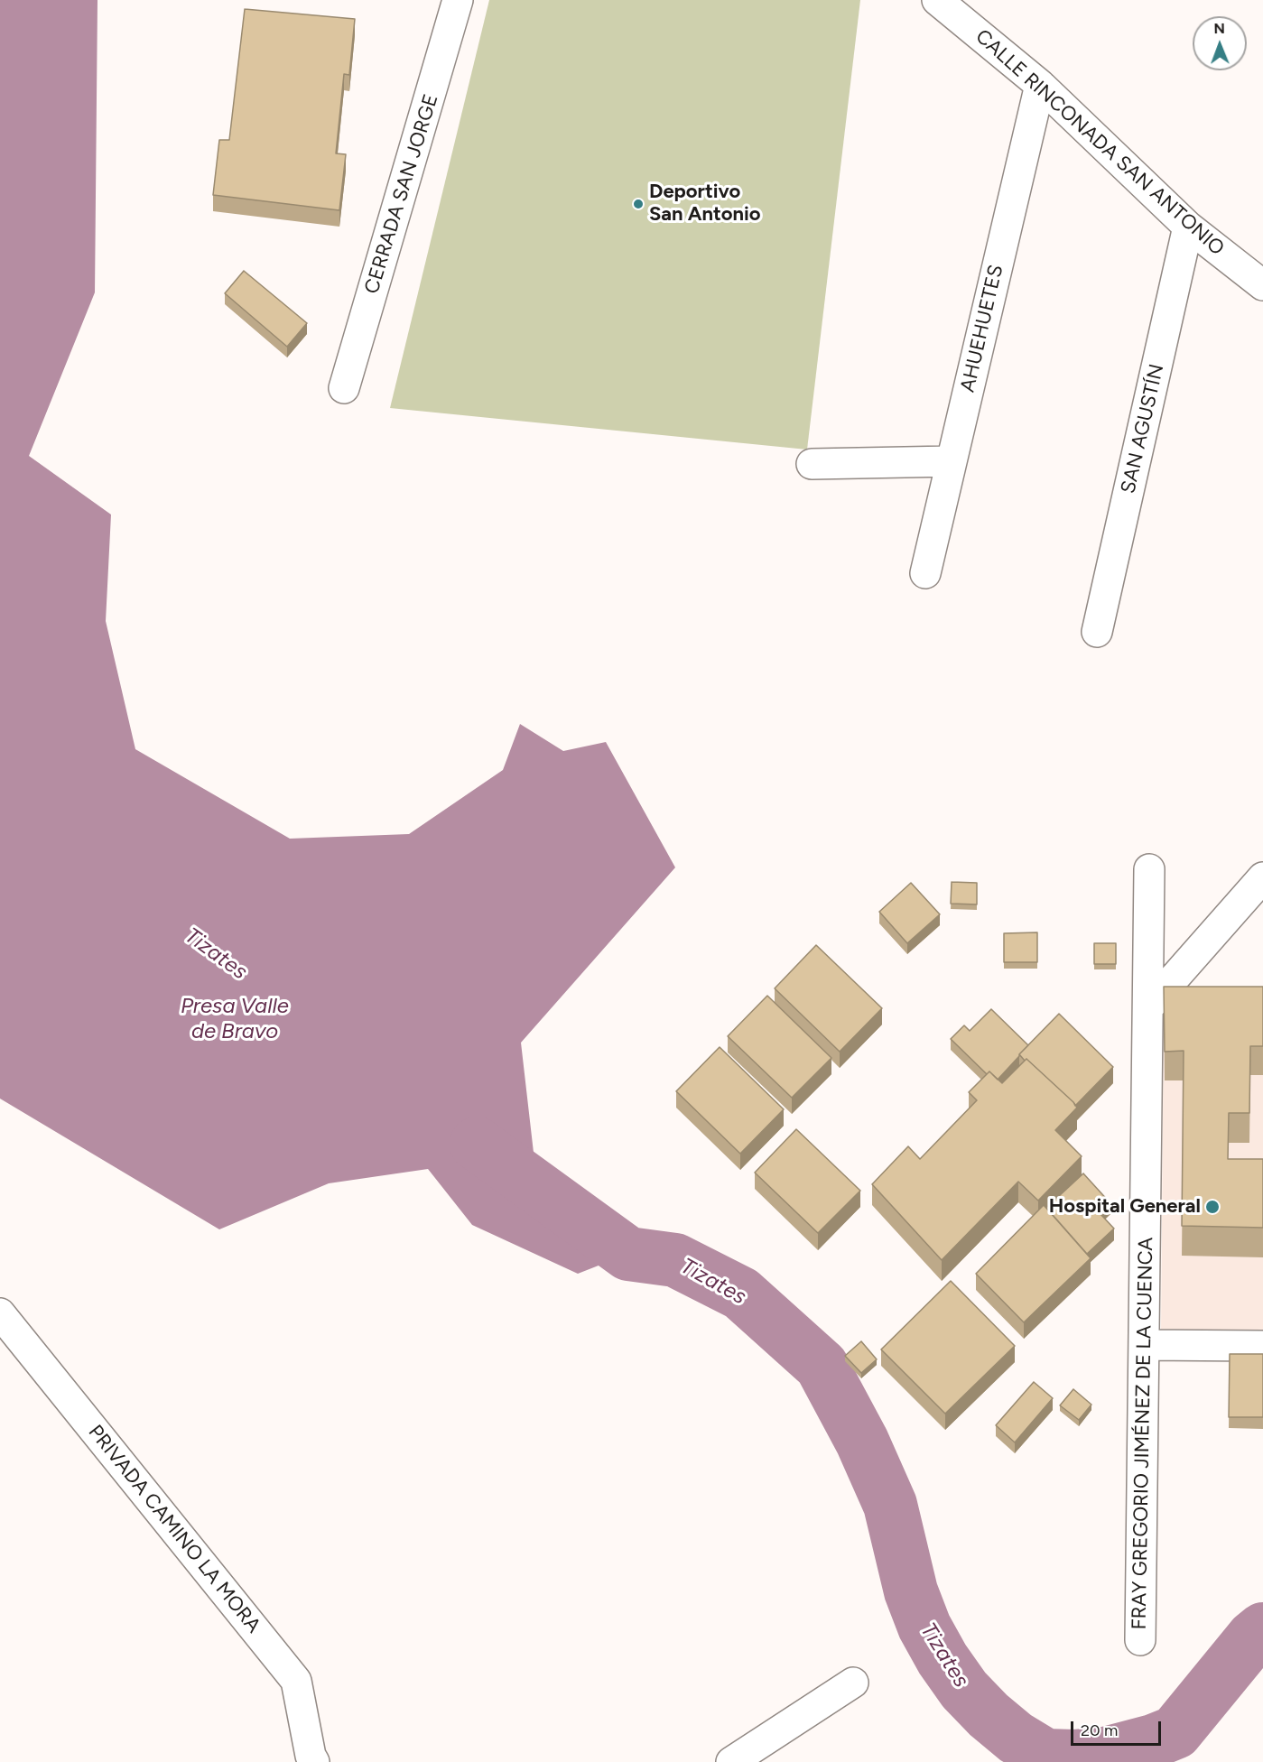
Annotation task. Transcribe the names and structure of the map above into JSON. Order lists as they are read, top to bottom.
{
  "streets": {
    "street": [
      "CALLE RINCONADA SAN ANTONIO",
      "CERRADA SAN JORGE",
      "AHUEHUETES",
      "SAN AGUSTÍN",
      "FRAY GREGORIO JIMÉNEZ DE LA CUENCA",
      "PRIVADA CAMINO LA MORA"
    ]
  },
  "crossings": [
    ["CALLE RINCONADA SAN ANTONIO", "AHUEHUETES"],
    ["CALLE RINCONADA SAN ANTONIO", "SAN AGUSTÍN"]
  ],
  "water": ["Tizates", "Presa Valle de Bravo"],
  "places": ["Deportivo San Antonio", "Hospital General"],
  "scale_bar": "20 m",
  "north": "top"
}
